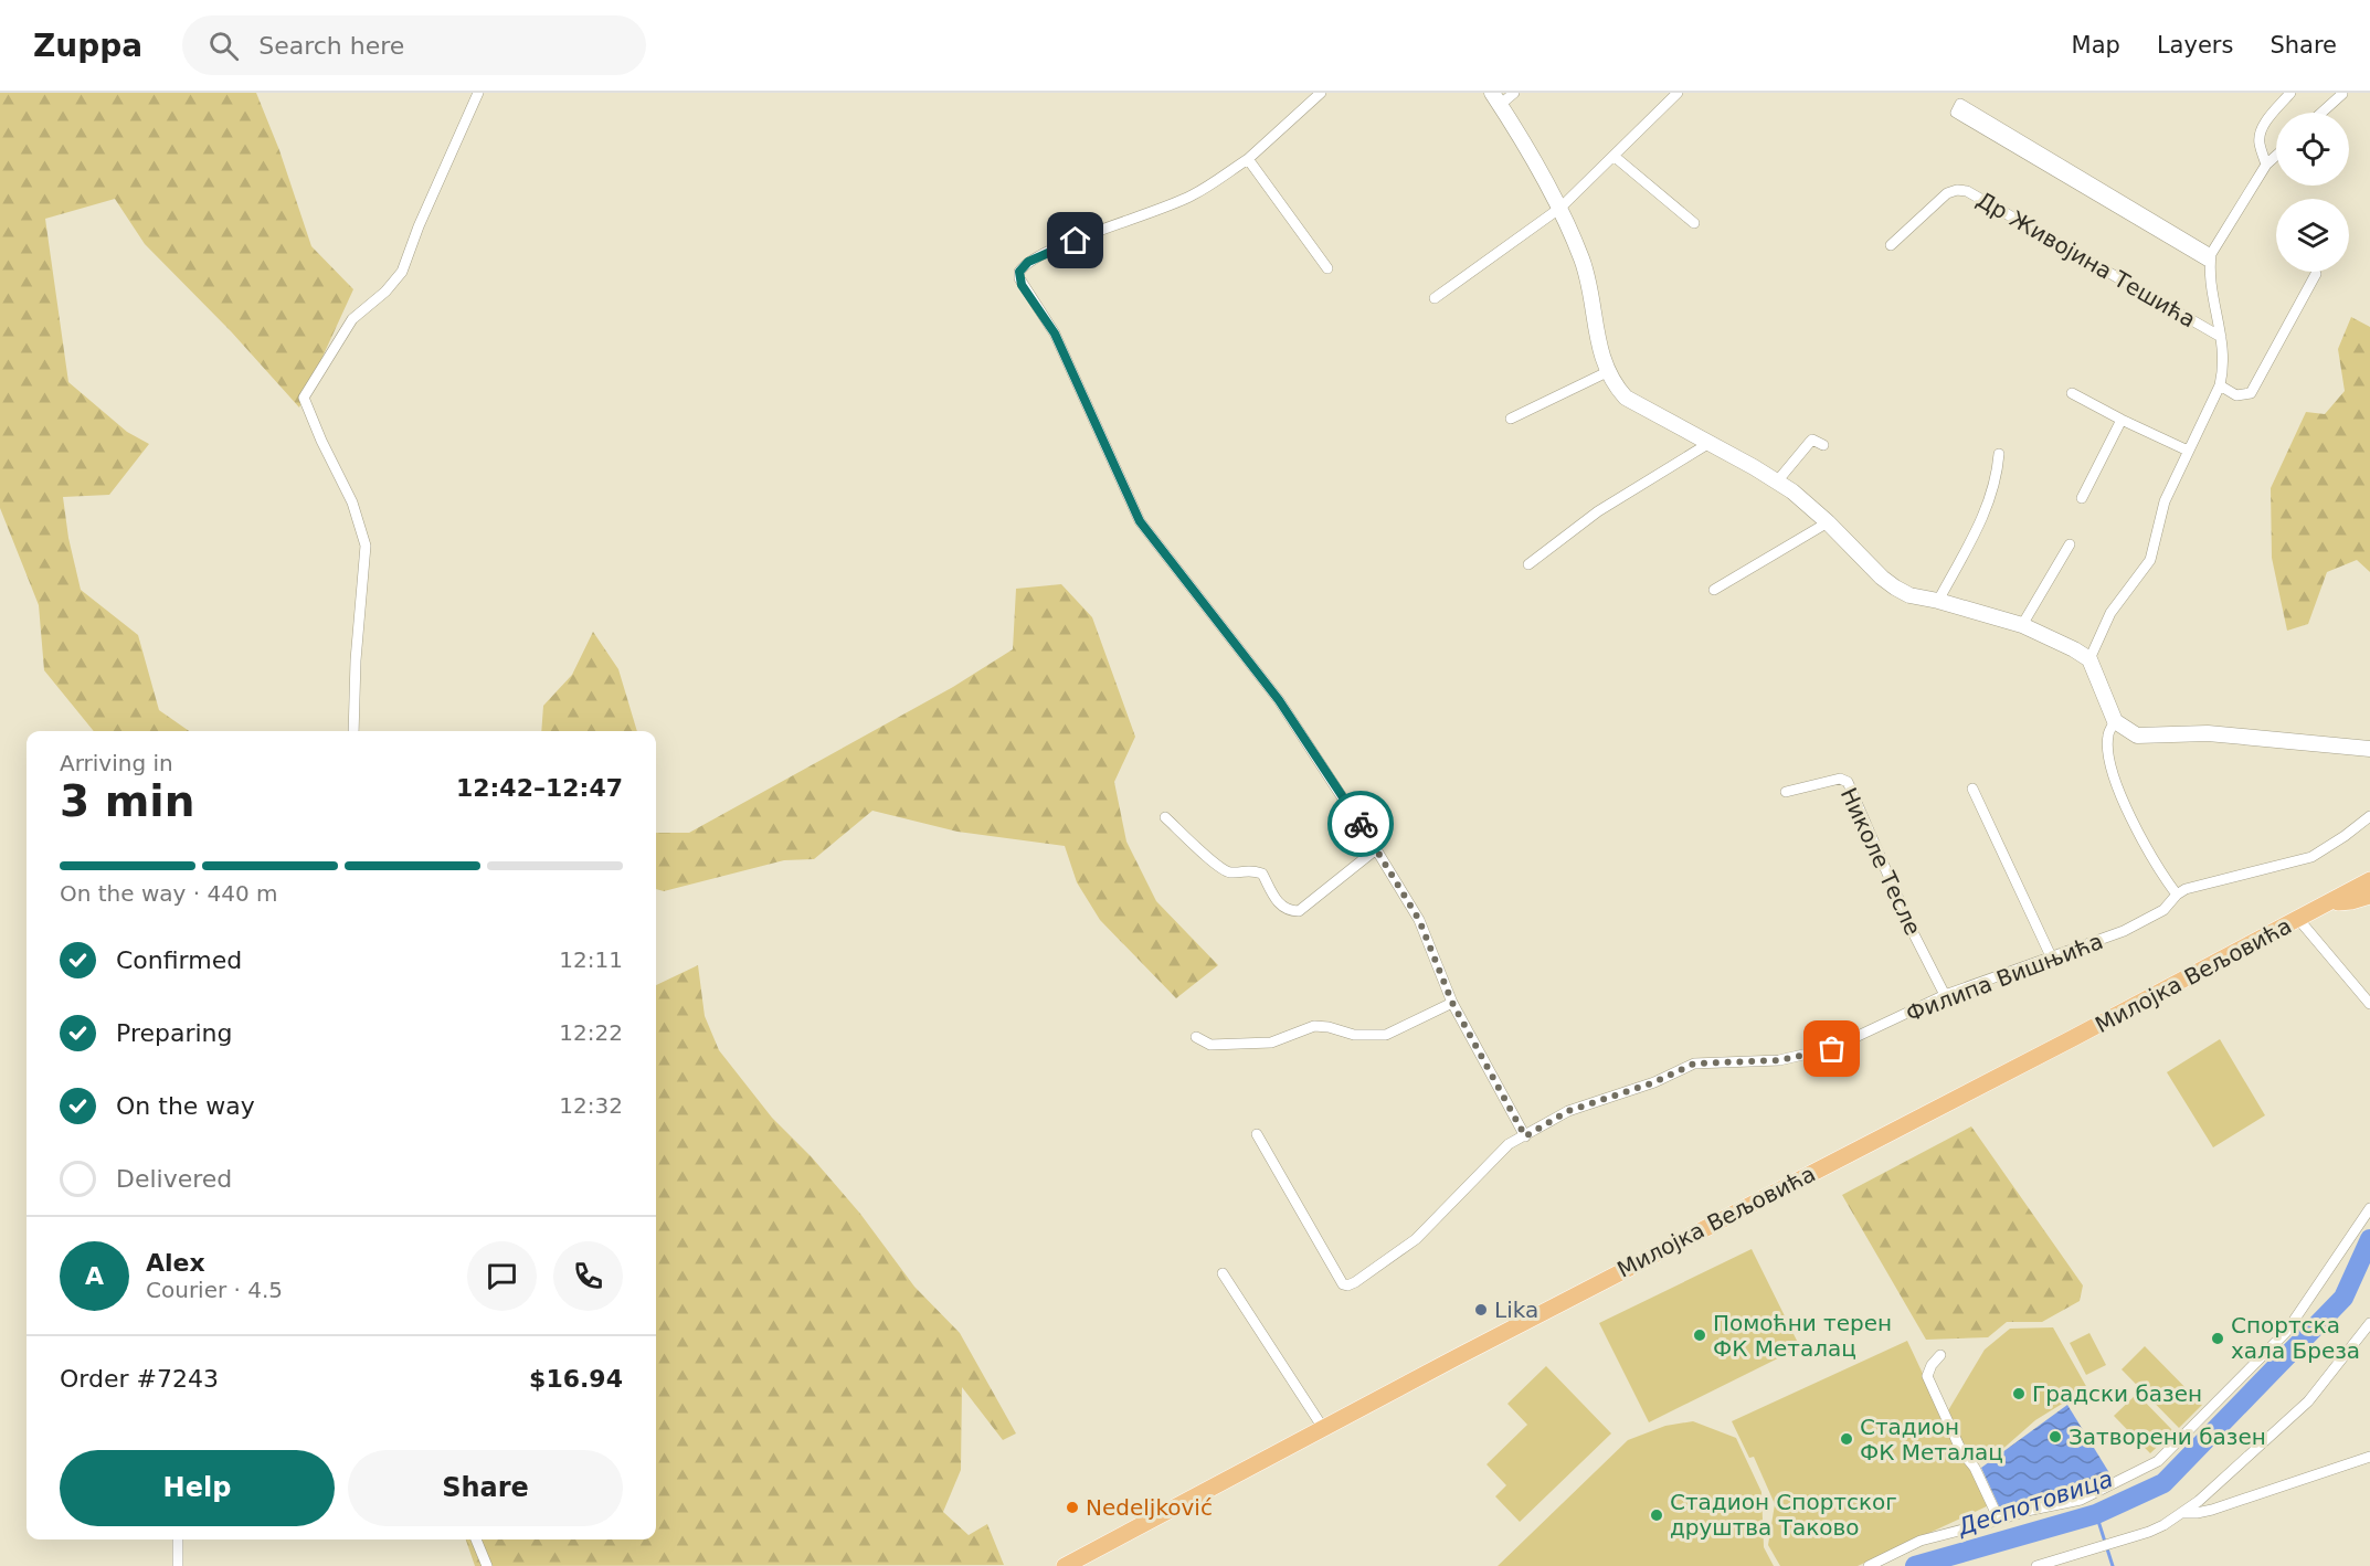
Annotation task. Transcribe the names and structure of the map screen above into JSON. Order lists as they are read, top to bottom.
{
  "streets": {
    "main road": ["Милојка Вељовића"],
    "street": ["Др Живојина Тешића", "Николе Тесле", "Филипа Вишњића"]
  },
  "crossings": [
    ["Николе Тесле", "Филипа Вишњића"]
  ],
  "water": ["Деспотовица"],
  "places": [
    "Lika",
    "Помоћни терен ФК Металац",
    "Спортска хала Бреза",
    "Градски базен",
    "Затворени базен",
    "Стадион ФК Металац",
    "Nedeljković",
    "Стадион Спортског друштва Таково"
  ],
  "page": {
    "header": "Zuppa",
    "search": "Search here",
    "nav": ["Map", "Layers", "Share"],
    "heading": ["3 min", "Arriving in", "12:42–12:47"],
    "panel": [
      "Alex",
      "Courier · 4.5",
      "Order #7243",
      "$16.94"
    ],
    "bar": "On the way · 440 m",
    "list": [
      ["Confirmed", "12:11"],
      ["Preparing", "12:22"],
      ["On the way", "12:32"],
      "Delivered"
    ],
    "round": "A",
    "buttons": ["Help", "Share"]
  }
}
